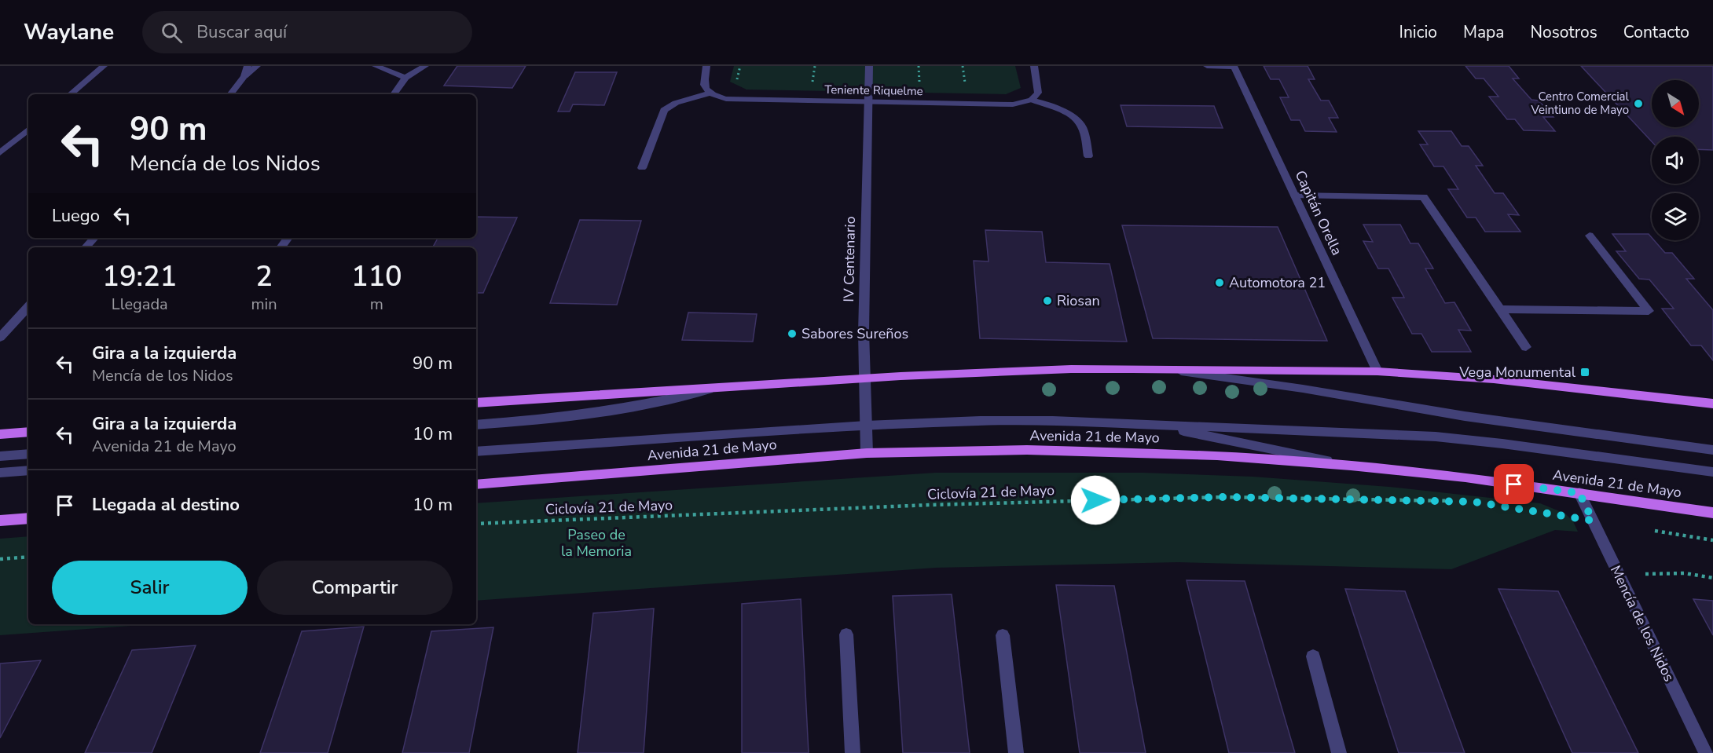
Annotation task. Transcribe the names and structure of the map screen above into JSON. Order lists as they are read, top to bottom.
{
  "streets": {
    "main road": ["Avenida 21 de Mayo"],
    "street": [
      "Teniente Riquelme",
      "Capitán Orella",
      "IV Centenario",
      "Mencía de los Nidos"
    ],
    "path": ["Ciclovía 21 de Mayo"]
  },
  "crossings": [
    ["Teniente Riquelme", "IV Centenario"],
    ["IV Centenario", "Avenida 21 de Mayo"],
    ["Avenida 21 de Mayo", "Mencía de los Nidos"]
  ],
  "parks": ["Paseo de la Memoria"],
  "places": {
    "other": [
      "Centro Comercial Veintiuno de Mayo",
      "Automotora 21",
      "Riosan",
      "Sabores Sureños"
    ],
    "transit": ["Vega Monumental"]
  },
  "north": "bottom right",
  "page": {
    "header": "Waylane",
    "search": "Buscar aquí",
    "nav": [
      "Inicio",
      "Mapa",
      "Nosotros",
      "Contacto"
    ],
    "turn": ["90 m", "Mencía de los Nidos"],
    "then": "Luego",
    "eta": [
      "19:21",
      "Llegada",
      "2",
      "min",
      "110",
      "m"
    ],
    "list": [
      {
        "name": "Gira a la izquierda",
        "note": "Mencía de los Nidos",
        "value": "90 m"
      },
      {
        "name": "Gira a la izquierda",
        "note": "Avenida 21 de Mayo",
        "value": "10 m"
      },
      {
        "name": "Llegada al destino",
        "value": "10 m"
      }
    ],
    "buttons": ["Salir", "Compartir"]
  }
}
